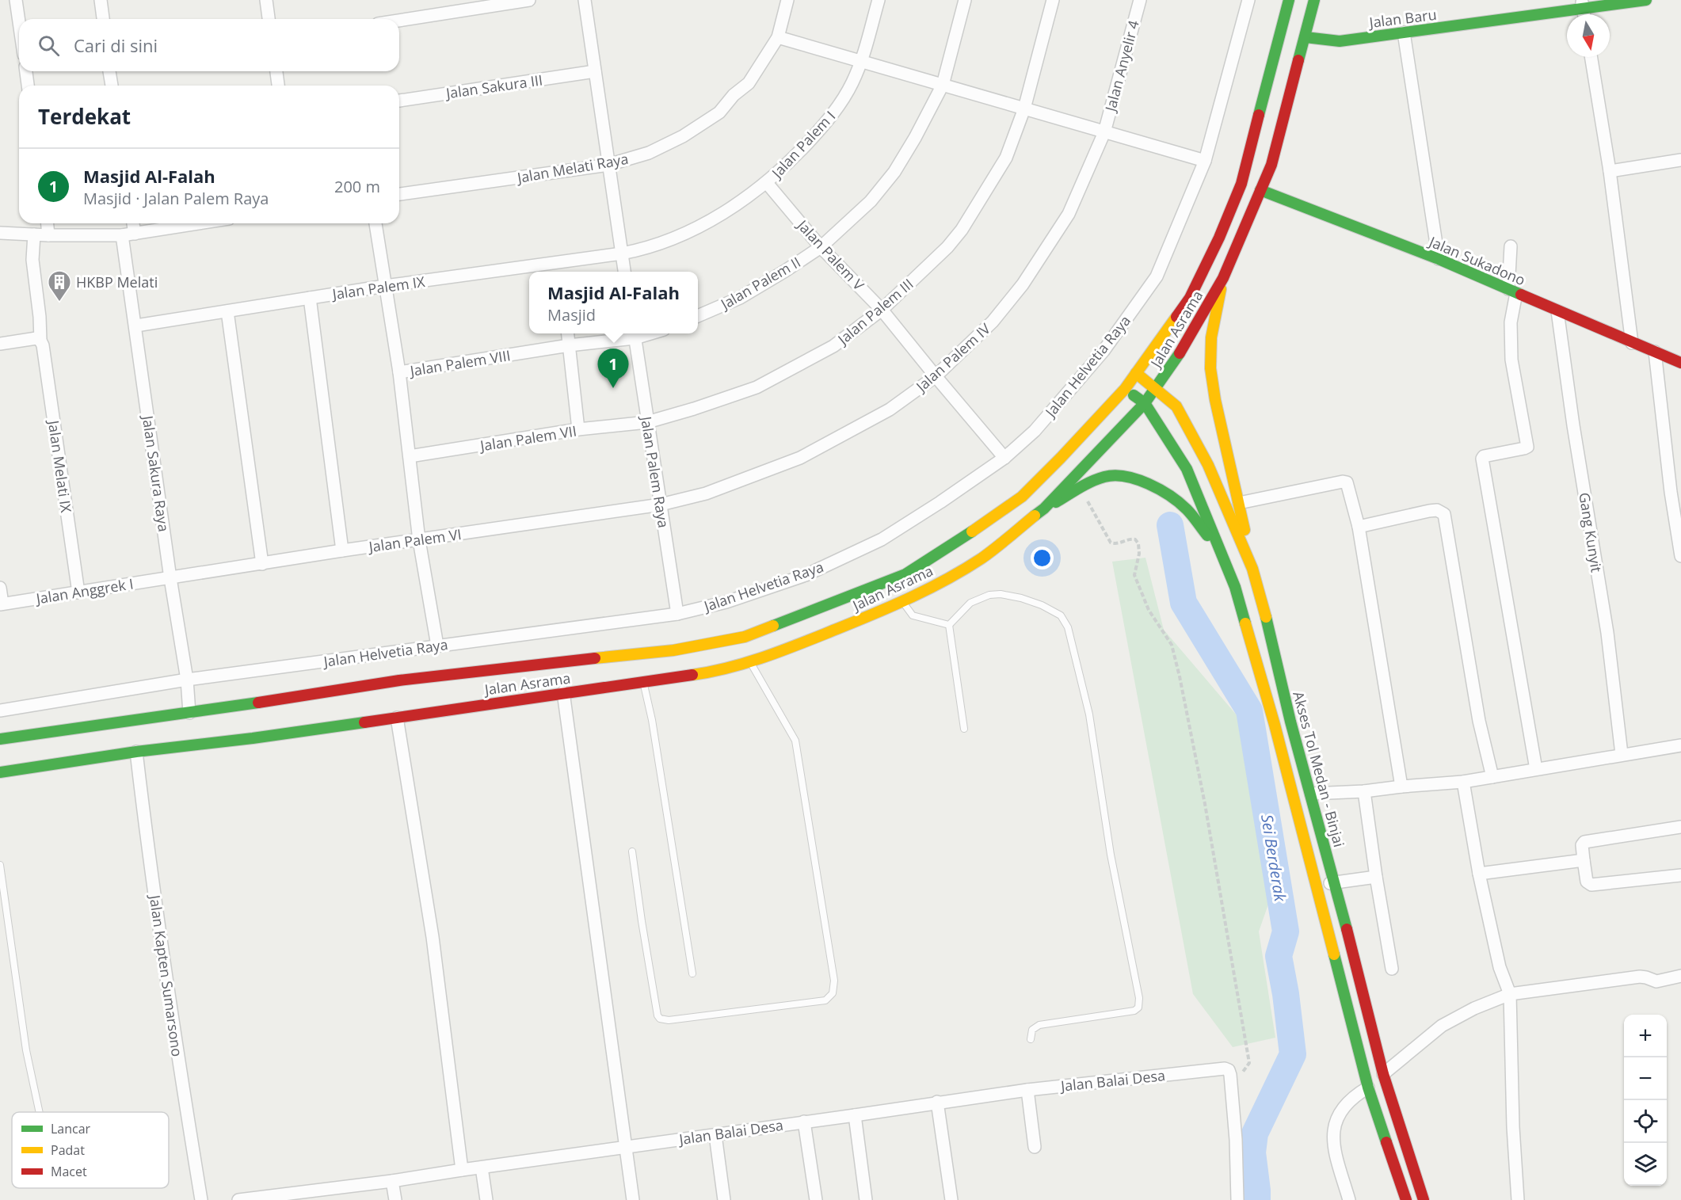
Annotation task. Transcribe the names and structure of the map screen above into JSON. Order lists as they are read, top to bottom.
{
  "streets": {
    "main road": [
      "Jalan Baru",
      "Jalan Sukadono",
      "Jalan Asrama",
      "Akses Tol Medan - Binjai"
    ],
    "street": [
      "Jalan Anyelir 4",
      "Jalan Sakura III",
      "Jalan Palem I",
      "Jalan Melati Raya",
      "Jalan Palem V",
      "Jalan Palem II",
      "Jalan Palem IX",
      "Jalan Palem III",
      "Jalan Palem IV",
      "Jalan Palem VIII",
      "Jalan Helvetia Raya",
      "Jalan Palem VII",
      "Jalan Melati IX",
      "Jalan Palem Raya",
      "Jalan Sakura Raya",
      "Gang Kunyit",
      "Jalan Palem VI",
      "Jalan Anggrek I",
      "Jalan Kapten Sumarsono",
      "Jalan Balai Desa"
    ]
  },
  "crossings": [
    ["Jalan Baru", "Jalan Asrama"],
    ["Jalan Anyelir 4", "Jalan Palem IV"],
    ["Jalan Palem I", "Jalan Palem V"],
    ["Jalan Palem I", "Jalan Palem IX"],
    ["Jalan Palem V", "Jalan Palem II"],
    ["Jalan Palem V", "Jalan Palem III"],
    ["Jalan Palem V", "Jalan Palem IV"],
    ["Jalan Palem V", "Jalan Helvetia Raya"],
    ["Jalan Sukadono", "Jalan Asrama"],
    ["Jalan Sukadono", "Gang Kunyit"],
    ["Jalan Palem IX", "Jalan Sakura Raya"],
    ["Jalan Palem III", "Jalan Palem VII"],
    ["Jalan Palem III", "Jalan Palem Raya"],
    ["Jalan Asrama", "Jalan Sakura Raya"],
    ["Jalan Asrama", "Akses Tol Medan - Binjai"],
    ["Jalan Asrama", "Jalan Kapten Sumarsono"],
    ["Jalan Palem IV", "Jalan Palem Raya"],
    ["Jalan Palem IV", "Jalan Palem VI"],
    ["Jalan Palem VIII", "Jalan Palem Raya"],
    ["Jalan Helvetia Raya", "Jalan Palem Raya"],
    ["Jalan Helvetia Raya", "Jalan Sakura Raya"],
    ["Jalan Palem VII", "Jalan Palem Raya"],
    ["Jalan Melati IX", "Jalan Anggrek I"],
    ["Jalan Palem Raya", "Jalan Palem VI"],
    ["Jalan Sakura Raya", "Jalan Palem VI"],
    ["Jalan Sakura Raya", "Jalan Anggrek I"],
    ["Jalan Palem VI", "Jalan Anggrek I"]
  ],
  "water": ["Sei Berderak"],
  "places": {
    "building": ["HKBP Melati"]
  },
  "legend": ["Lancar", "Padat", "Macet"],
  "north": "bottom",
  "page": {
    "search": "Cari di sini",
    "heading": "Terdekat",
    "list": [
      {
        "mark": "1",
        "name": "Masjid Al-Falah",
        "note": "Masjid · Jalan Palem Raya",
        "value": "200 m"
      }
    ],
    "popup": ["Masjid Al-Falah", "Masjid"],
    "pins": "1",
    "map_buttons": ["+", "−"]
  }
}
